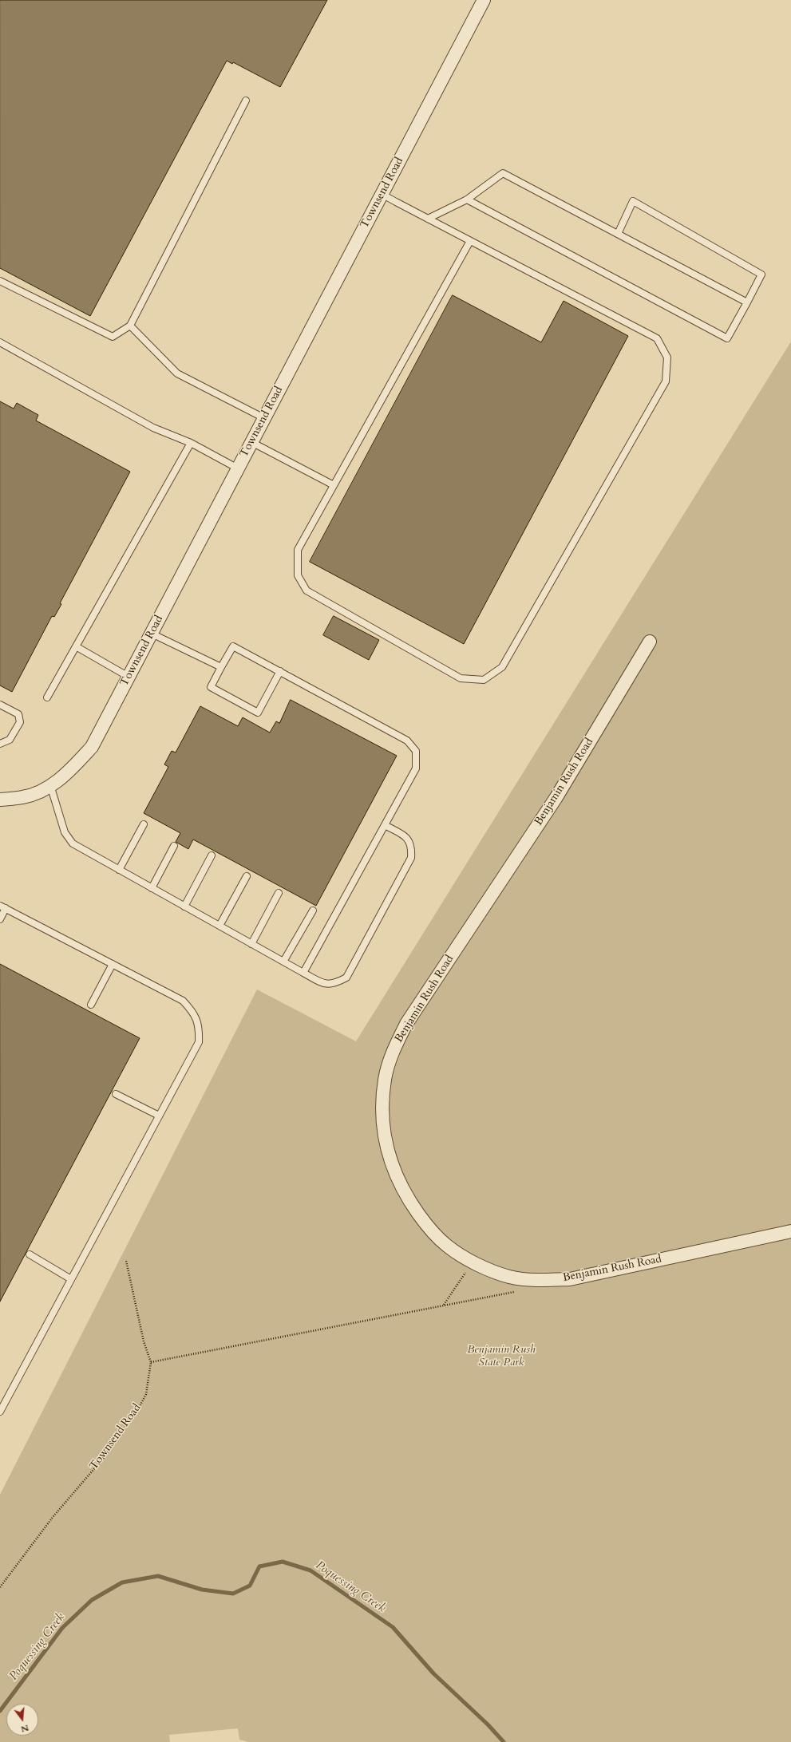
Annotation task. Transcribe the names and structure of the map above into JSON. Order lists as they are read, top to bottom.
{
  "streets": {
    "street": ["Townsend Road", "Benjamin Rush Road"]
  },
  "water": ["Poquessing Creek"],
  "parks": ["Benjamin Rush State Park"],
  "north": "bottom"
}
